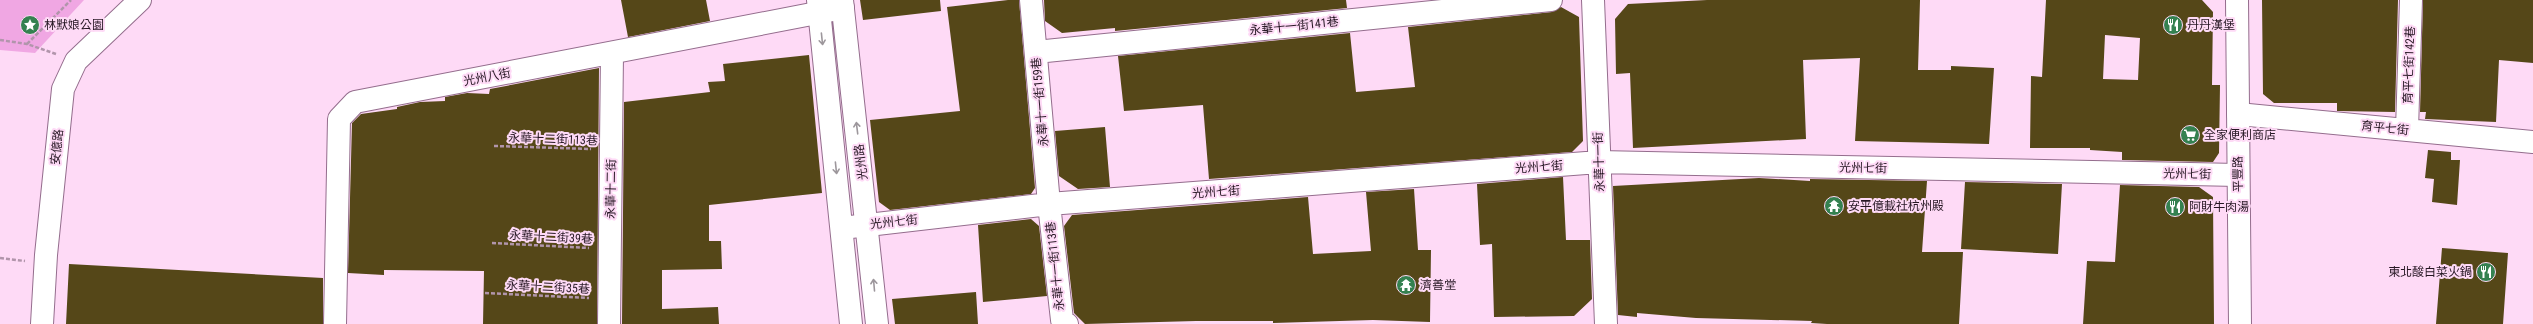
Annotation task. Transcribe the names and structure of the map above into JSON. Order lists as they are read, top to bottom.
{
  "streets": {
    "street": [
      "永華十一街141巷",
      "育平七街142巷",
      "光州八街",
      "永華十一街159巷",
      "育平七街",
      "安億路",
      "光州路",
      "永華十一街",
      "光州七街",
      "平豐路",
      "永華十二街",
      "永華十一街113巷"
    ],
    "path": ["永華十二街113巷", "永華十二街39巷", "永華十二街35巷"]
  },
  "crossings": [
    ["永華十一街141巷", "永華十一街159巷"],
    ["育平七街142巷", "育平七街"],
    ["光州八街", "光州路"],
    ["光州八街", "永華十二街"],
    ["永華十一街159巷", "光州七街"],
    ["永華十一街159巷", "永華十一街113巷"],
    ["育平七街", "平豐路"],
    ["永華十二街113巷", "永華十二街"],
    ["光州路", "光州七街"],
    ["永華十一街", "光州七街"],
    ["光州七街", "平豐路"],
    ["光州七街", "永華十一街113巷"],
    ["永華十二街", "永華十二街39巷"],
    ["永華十二街", "永華十二街35巷"]
  ],
  "places": {
    "place": ["林默娘公園"],
    "restaurant": ["丹丹漢堡", "阿財牛肉湯", "東北酸白菜火鍋"],
    "supermarket": ["全家便利商店"],
    "temple": ["安平億載社杭州殿", "濟善堂"]
  }
}
